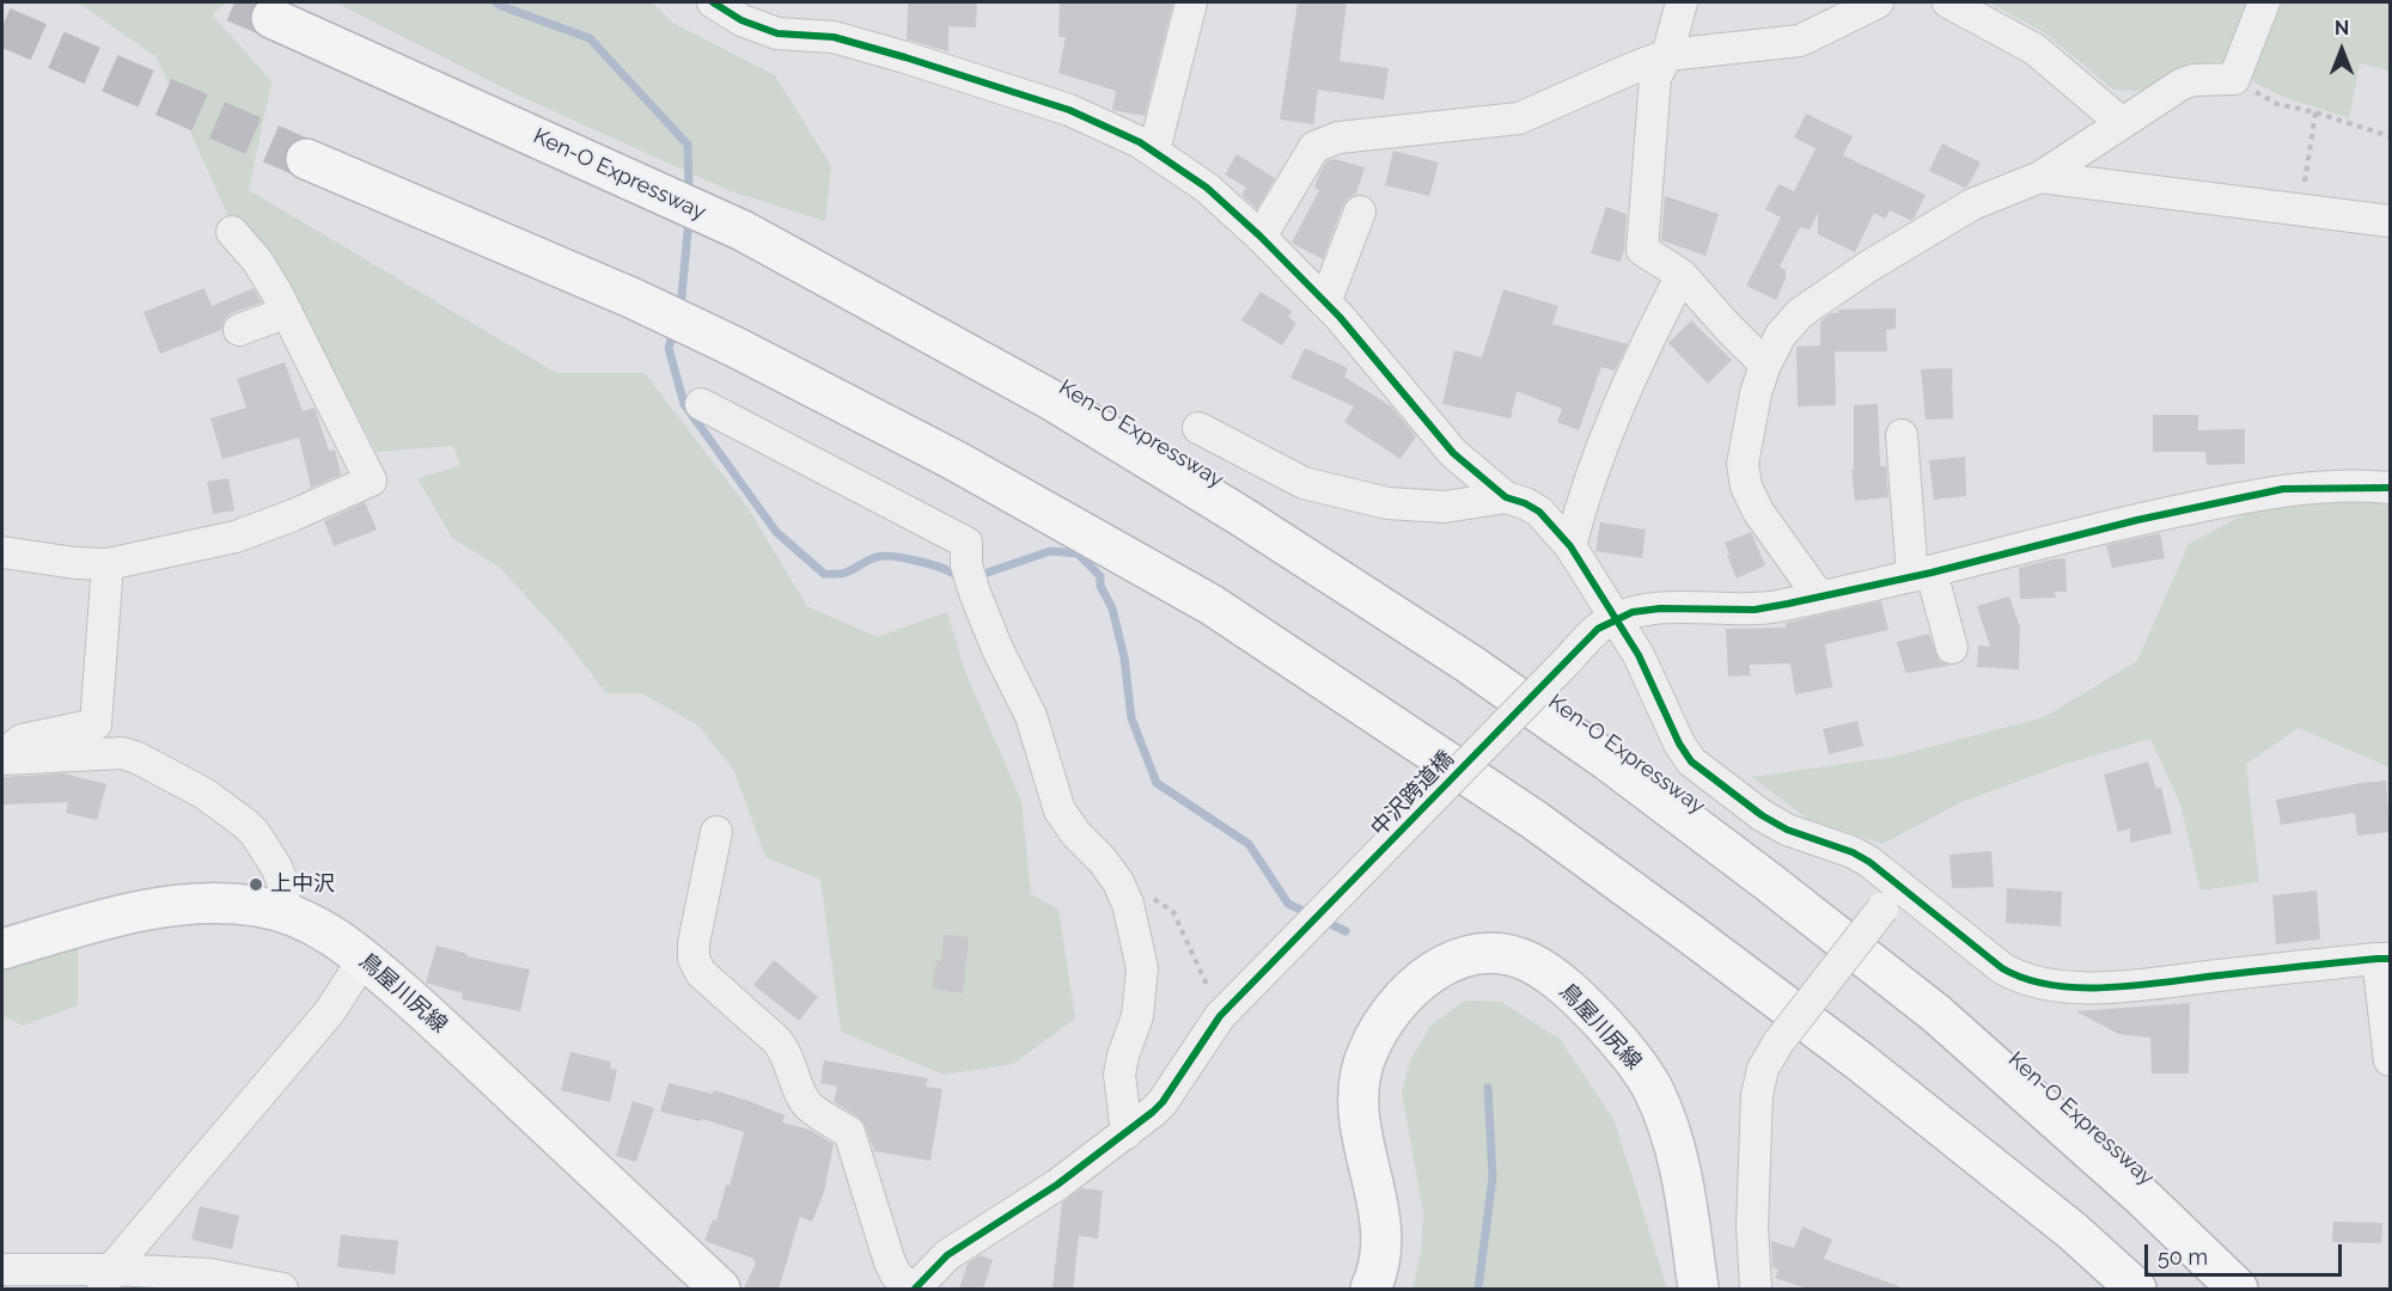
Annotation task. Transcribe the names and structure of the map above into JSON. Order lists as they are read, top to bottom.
{
  "streets": {
    "main road": ["Ken-O Expressway", "鳥屋川尻線"],
    "street": ["中沢跨道橋"]
  },
  "places": ["上中沢"],
  "scale_bar": "50 m",
  "north": "top"
}
